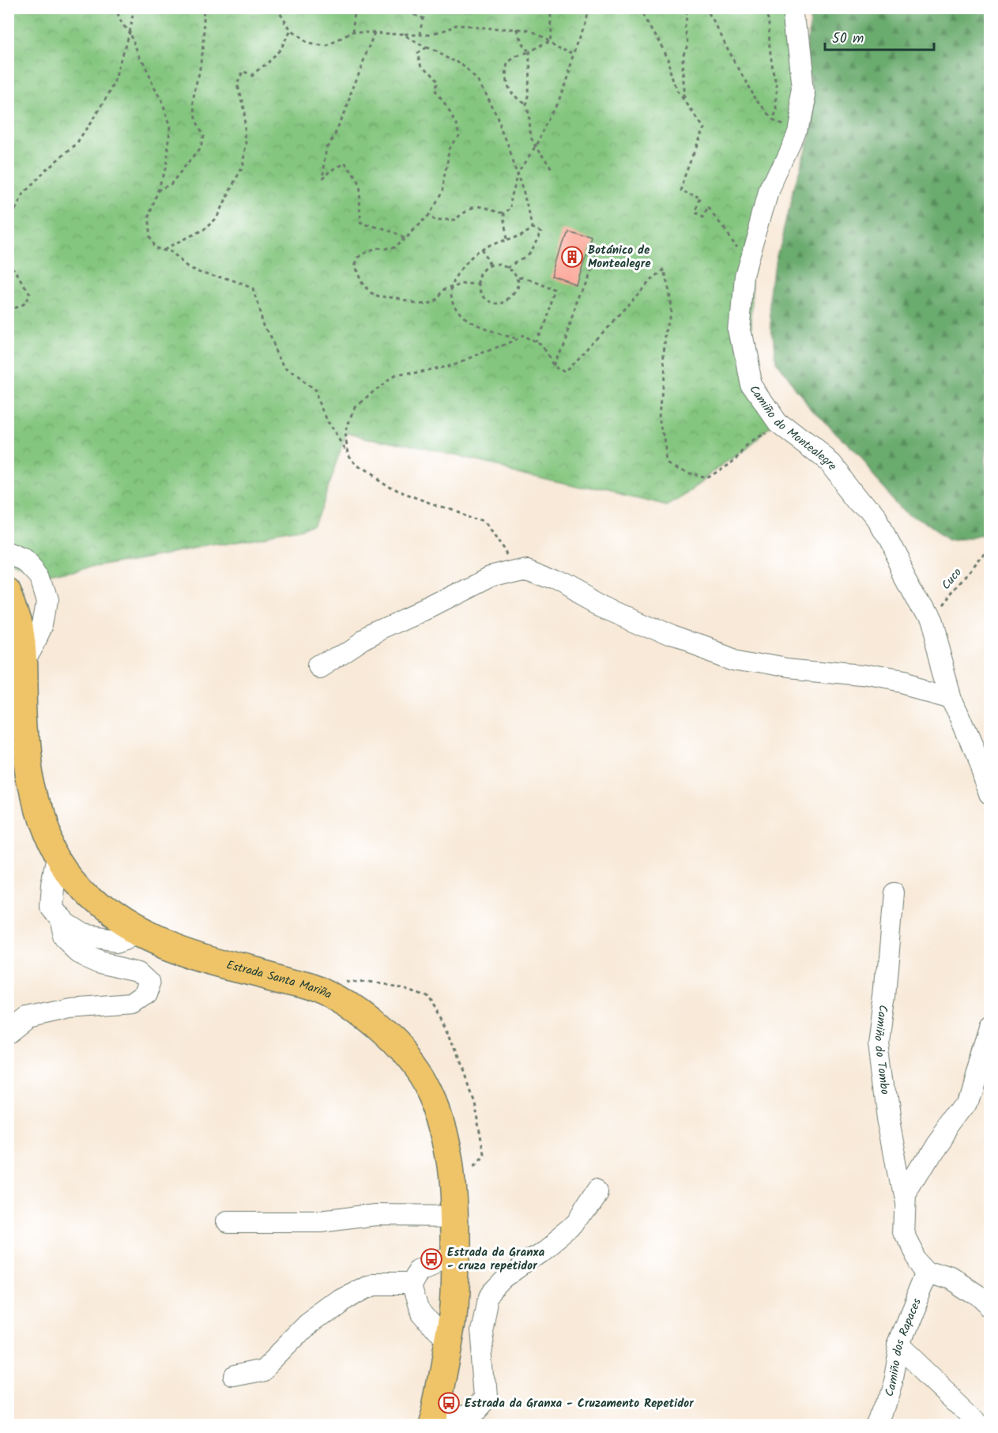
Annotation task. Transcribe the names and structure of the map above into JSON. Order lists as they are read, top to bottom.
{
  "streets": {
    "main road": ["Estrada Santa Mariña"],
    "street": ["Camiño do Montealegre", "Camiño do Tombo", "Camiño dos Rapaces"],
    "path": ["Cuco"]
  },
  "crossings": [
    ["Camiño do Montealegre", "Cuco"]
  ],
  "places": {
    "building": ["Botánico de Montealegre"],
    "bus stop": ["Estrada da Granxa - cruza repetidor", "Estrada da Granxa - Cruzamento Repetidor"]
  },
  "scale_bar": "50 m"
}
